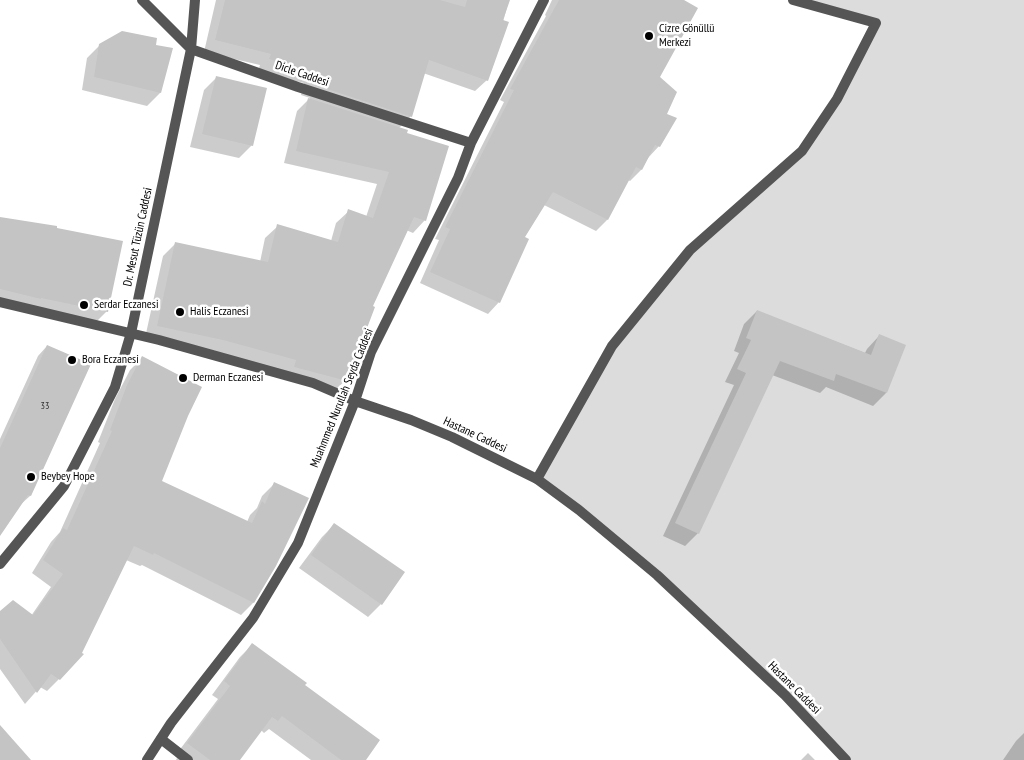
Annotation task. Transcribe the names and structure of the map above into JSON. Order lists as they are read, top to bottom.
{
  "streets": {
    "street": [
      "Dicle Caddesi",
      "Dr. Mesut Tüzün Caddesi",
      "Muahmmed Nurullah Seyda Caddesi",
      "Hastane Caddesi"
    ]
  },
  "crossings": [
    ["Dicle Caddesi", "Dr. Mesut Tüzün Caddesi"],
    ["Dicle Caddesi", "Muahmmed Nurullah Seyda Caddesi"],
    ["Dr. Mesut Tüzün Caddesi", "Hastane Caddesi"],
    ["Muahmmed Nurullah Seyda Caddesi", "Hastane Caddesi"]
  ],
  "places": [
    "Cizre Gönüllü Merkezi",
    "Serdar Eczanesi",
    "Halis Eczanesi",
    "Bora Eczanesi",
    "Derman Eczanesi",
    "Beybey Hope"
  ],
  "house_numbers": ["33"]
}
